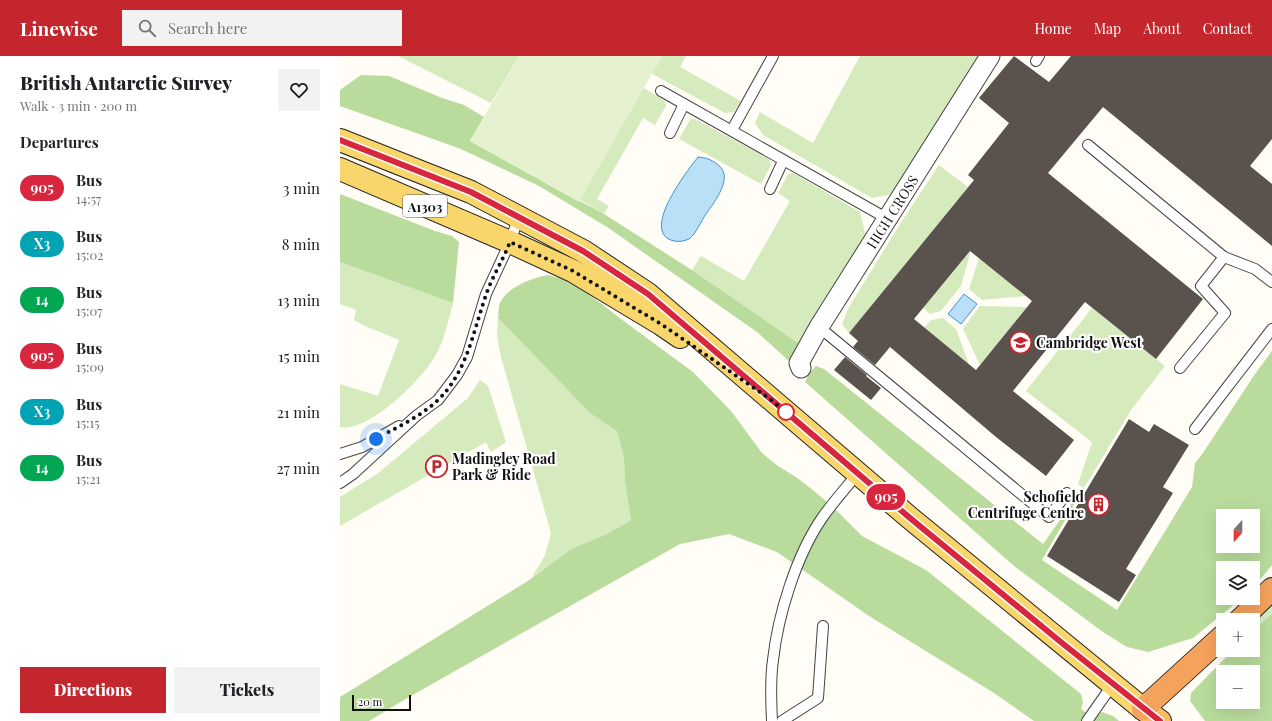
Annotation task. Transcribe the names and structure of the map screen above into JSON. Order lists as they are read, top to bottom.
{
  "streets": {
    "main road": ["A1303"],
    "street": ["HIGH CROSS"]
  },
  "places": {
    "school or university": ["Cambridge West"],
    "parking": ["Madingley Road Park & Ride"],
    "building": ["Schofield Centrifuge Centre"]
  },
  "lines": ["bus line 905"],
  "scale_bar": "20 m",
  "north": "bottom",
  "page": {
    "header": "Linewise",
    "search": "Search here",
    "nav": [
      "Home",
      "Map",
      "About",
      "Contact"
    ],
    "heading": [
      ["British Antarctic Survey", "Walk · 3 min · 200 m"],
      "Departures"
    ],
    "on_map": "905",
    "list": [
      {
        "mark": "905",
        "name": "Bus",
        "note": "14:57",
        "value": "3 min"
      },
      {
        "mark": "X3",
        "name": "Bus",
        "note": "15:02",
        "value": "8 min"
      },
      {
        "mark": "14",
        "name": "Bus",
        "note": "15:07",
        "value": "13 min"
      },
      {
        "mark": "905",
        "name": "Bus",
        "note": "15:09",
        "value": "15 min"
      },
      {
        "mark": "X3",
        "name": "Bus",
        "note": "15:15",
        "value": "21 min"
      },
      {
        "mark": "14",
        "name": "Bus",
        "note": "15:21",
        "value": "27 min"
      }
    ],
    "map_buttons": ["+", "−"],
    "buttons": ["Directions", "Tickets"],
    "scale": "20 m"
  }
}
